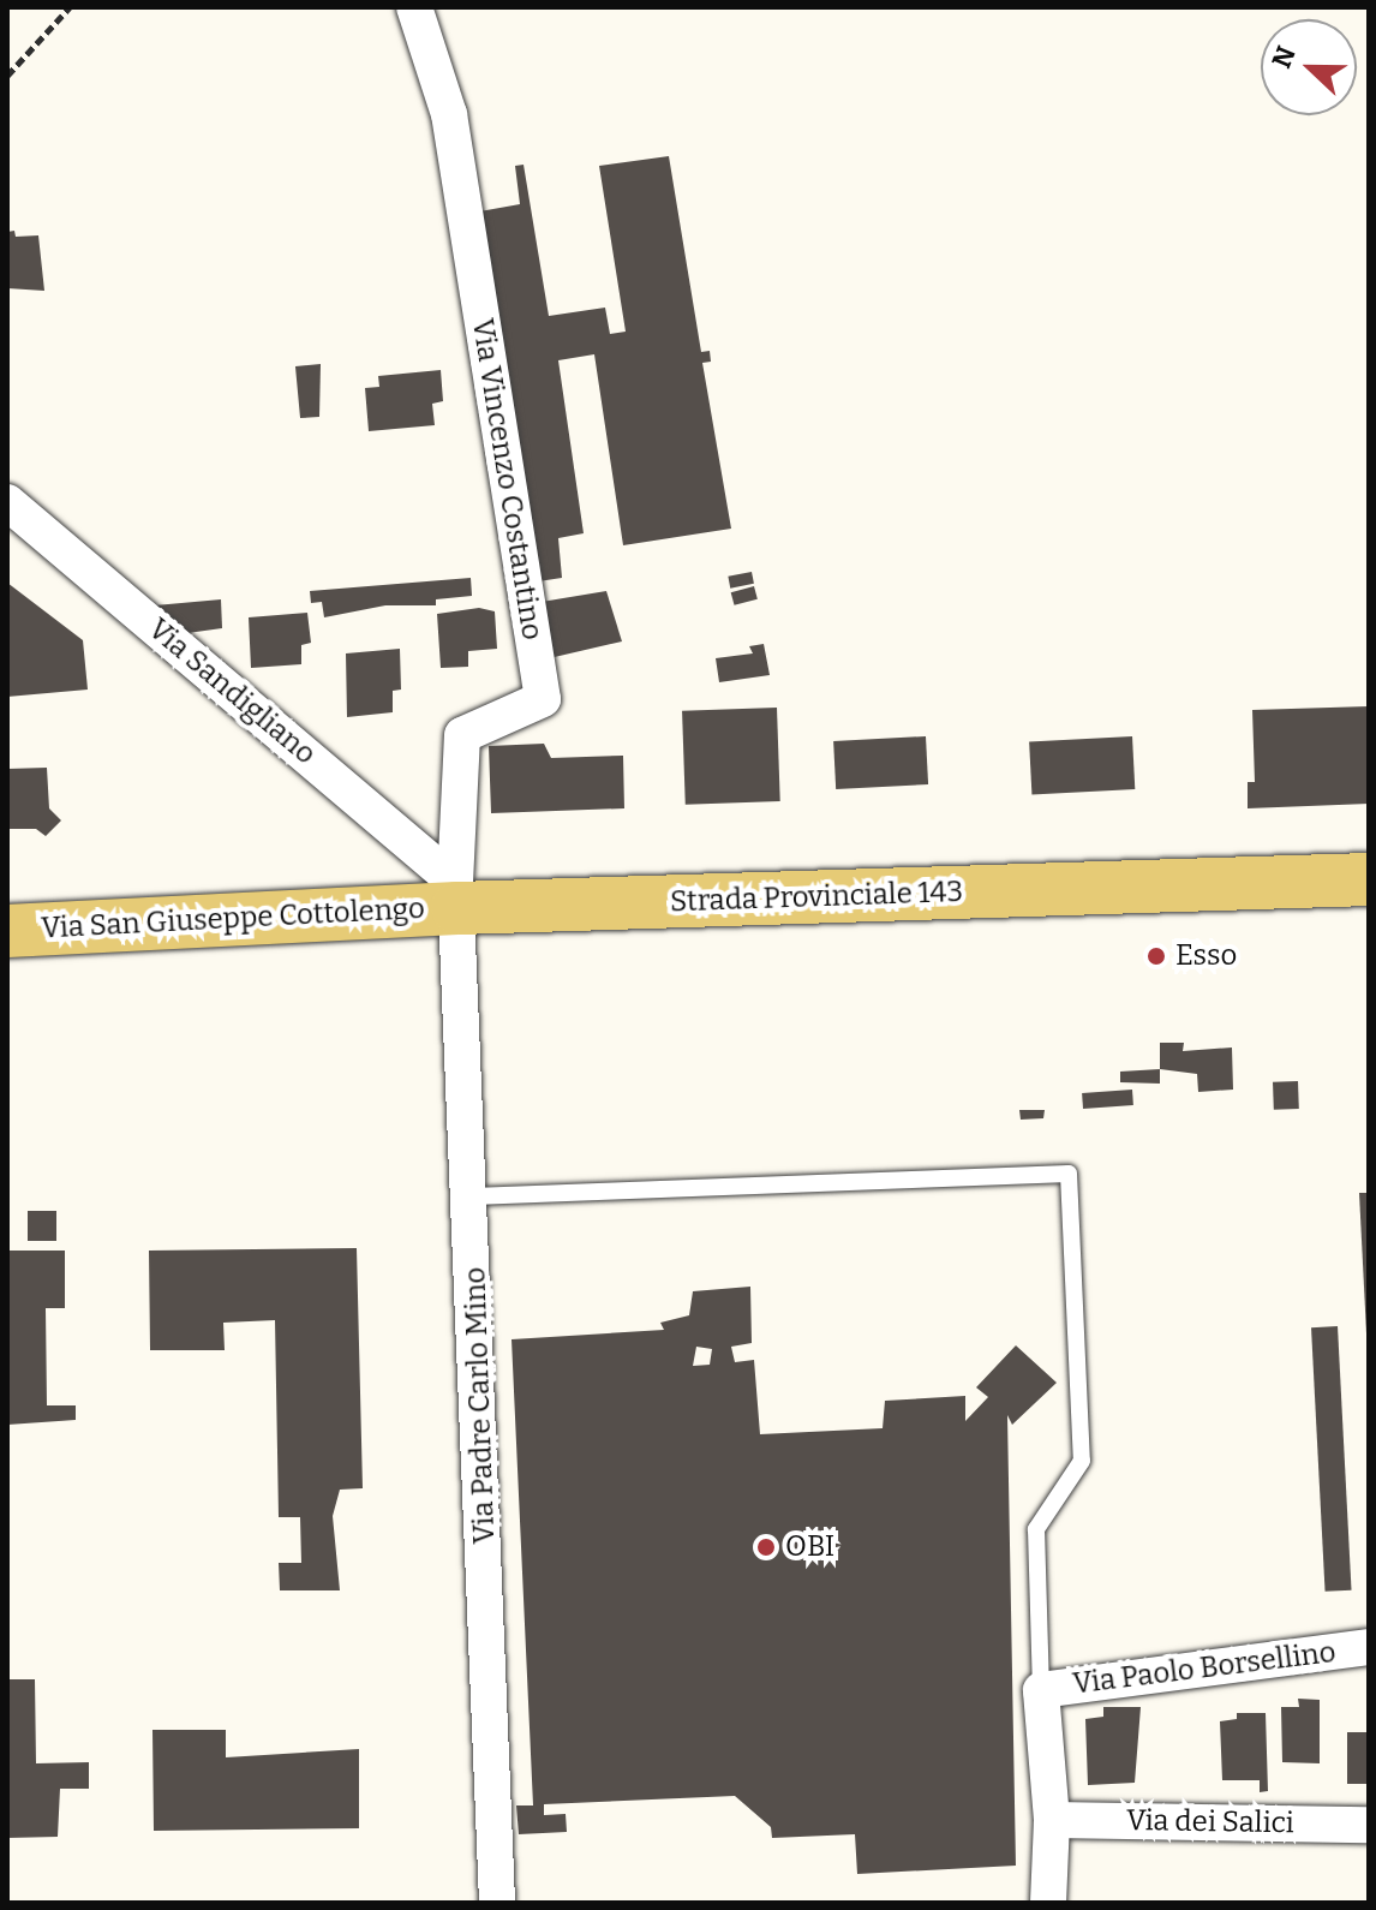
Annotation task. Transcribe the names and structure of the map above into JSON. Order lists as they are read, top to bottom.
{
  "streets": {
    "main road": ["Strada Provinciale 143", "Via San Giuseppe Cottolengo"],
    "street": [
      "Via Vincenzo Costantino",
      "Via Sandigliano",
      "Via Padre Carlo Mino",
      "Via Paolo Borsellino",
      "Via dei Salici"
    ]
  },
  "crossings": [
    ["Via Vincenzo Costantino", "Via Sandigliano"],
    ["Via Vincenzo Costantino", "Strada Provinciale 143"],
    ["Via Vincenzo Costantino", "Via San Giuseppe Cottolengo"],
    ["Via Vincenzo Costantino", "Via Padre Carlo Mino"],
    ["Via Sandigliano", "Strada Provinciale 143"],
    ["Via Sandigliano", "Via San Giuseppe Cottolengo"],
    ["Via Sandigliano", "Via Padre Carlo Mino"],
    ["Strada Provinciale 143", "Via San Giuseppe Cottolengo"],
    ["Strada Provinciale 143", "Via Padre Carlo Mino"],
    ["Via San Giuseppe Cottolengo", "Via Padre Carlo Mino"]
  ],
  "places": ["Esso", "OBI"],
  "north": "left"
}
